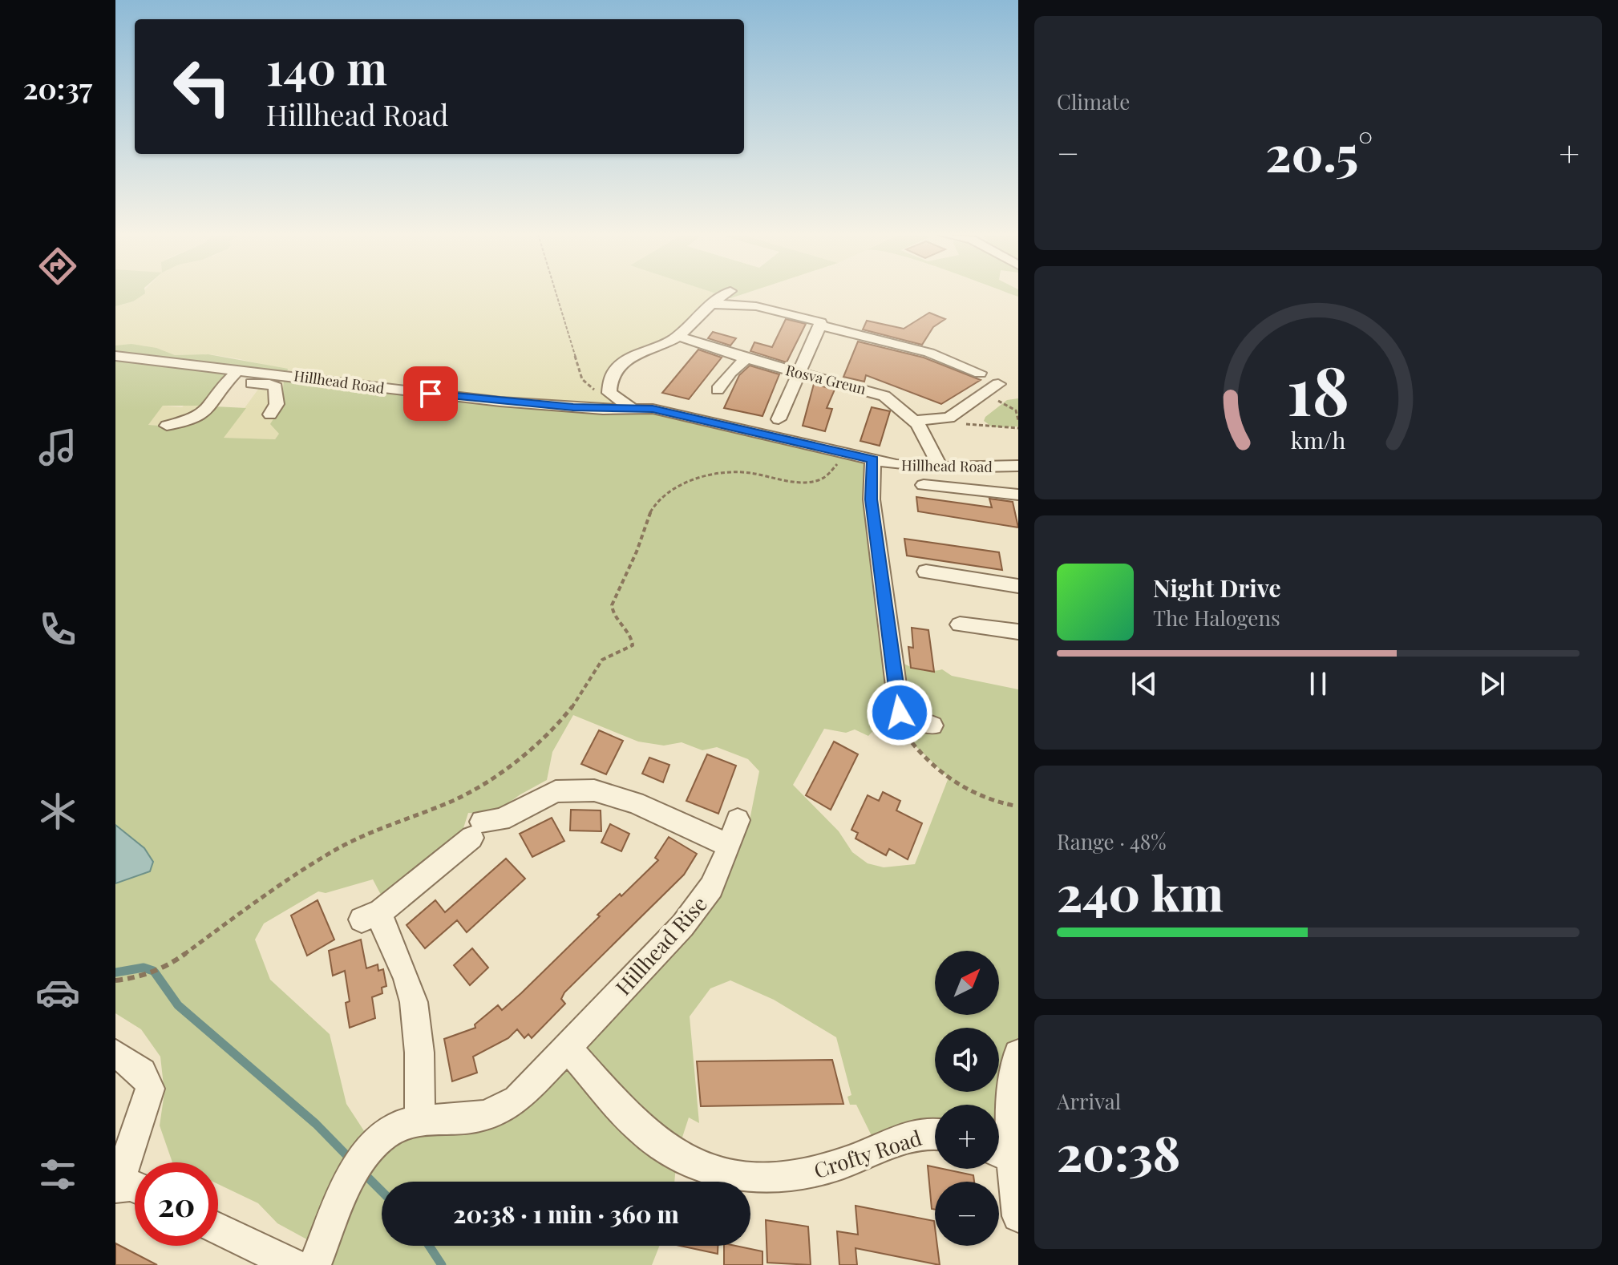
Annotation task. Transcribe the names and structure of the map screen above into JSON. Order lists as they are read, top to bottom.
{
  "streets": {
    "street": [
      "Rosva Greun",
      "Hillhead Road",
      "Hillhead Rise",
      "Crofty Road"
    ]
  },
  "crossings": [
    ["Rosva Greun", "Hillhead Road"],
    ["Hillhead Rise", "Crofty Road"]
  ],
  "north": "top right",
  "page": {
    "tabs": "20:37",
    "tile": [
      "Climate",
      ["Range · 48%", "240 km"],
      ["Arrival", "20:38"]
    ],
    "turn": ["140 m", "Hillhead Road"],
    "heat": ["−", "20.5°", "+"],
    "song": ["Night Drive", "The Halogens"],
    "map_buttons": ["+", "−"],
    "limit": "20",
    "trip": "20:38 · 1 min · 360 m",
    "gauge": ["18", "km/h"]
  }
}
